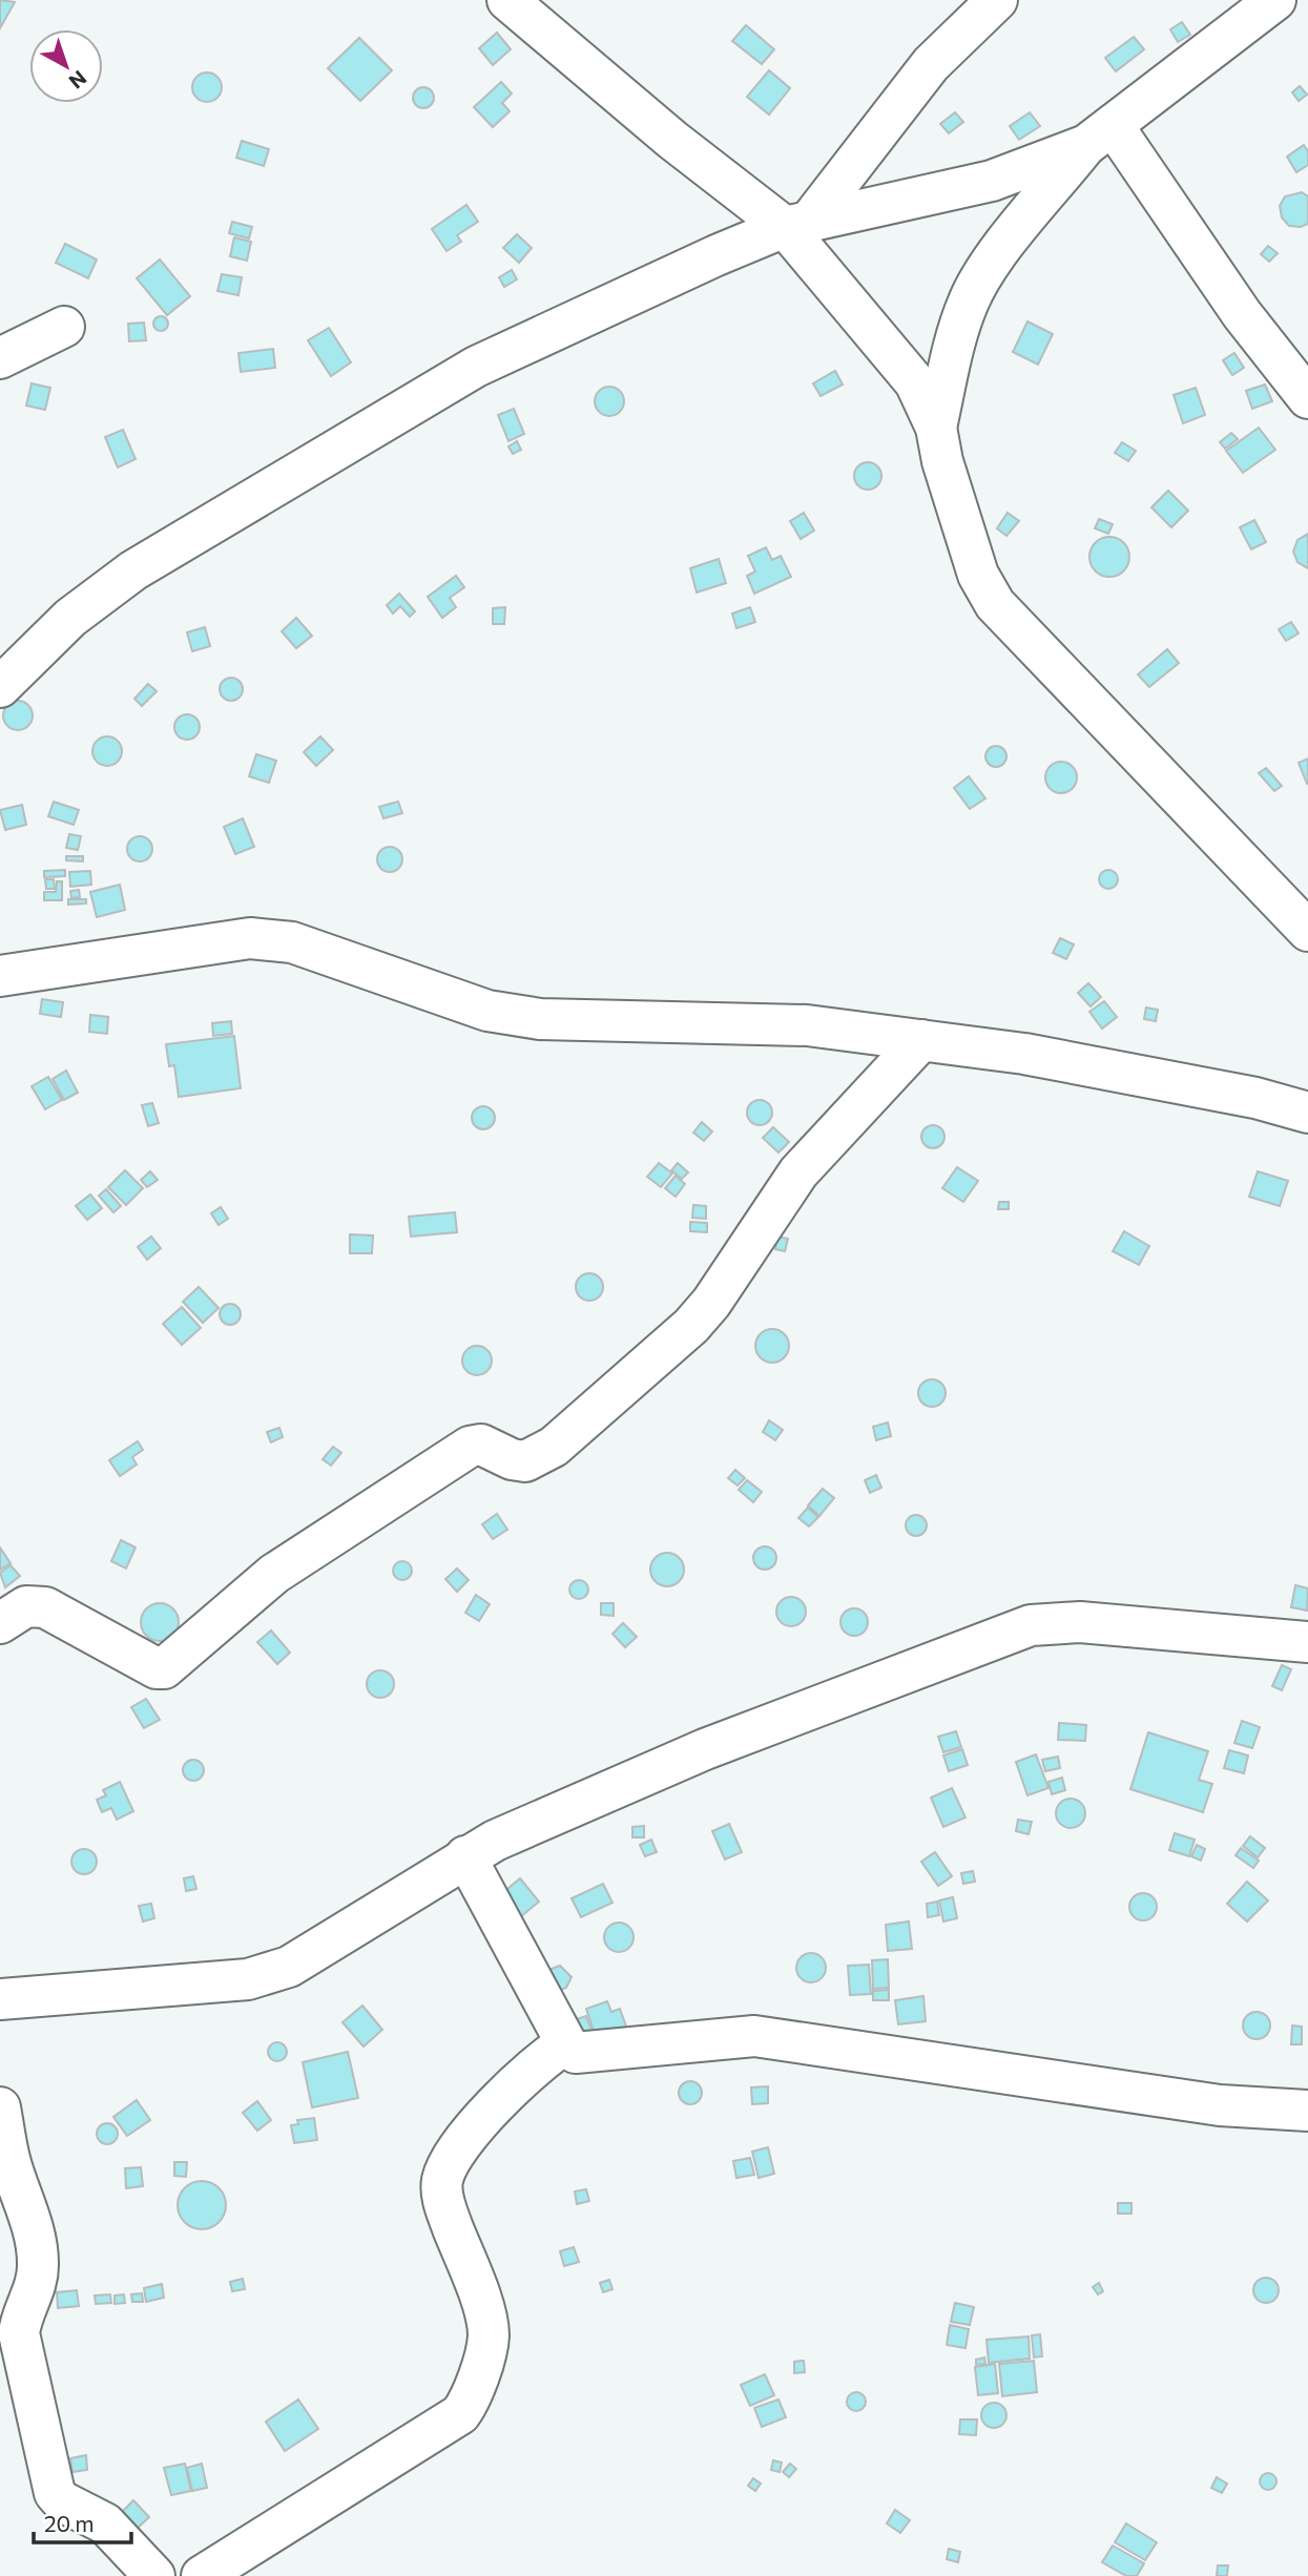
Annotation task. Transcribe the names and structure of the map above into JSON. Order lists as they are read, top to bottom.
{
  "scale_bar": "20 m",
  "north": "bottom right"
}
